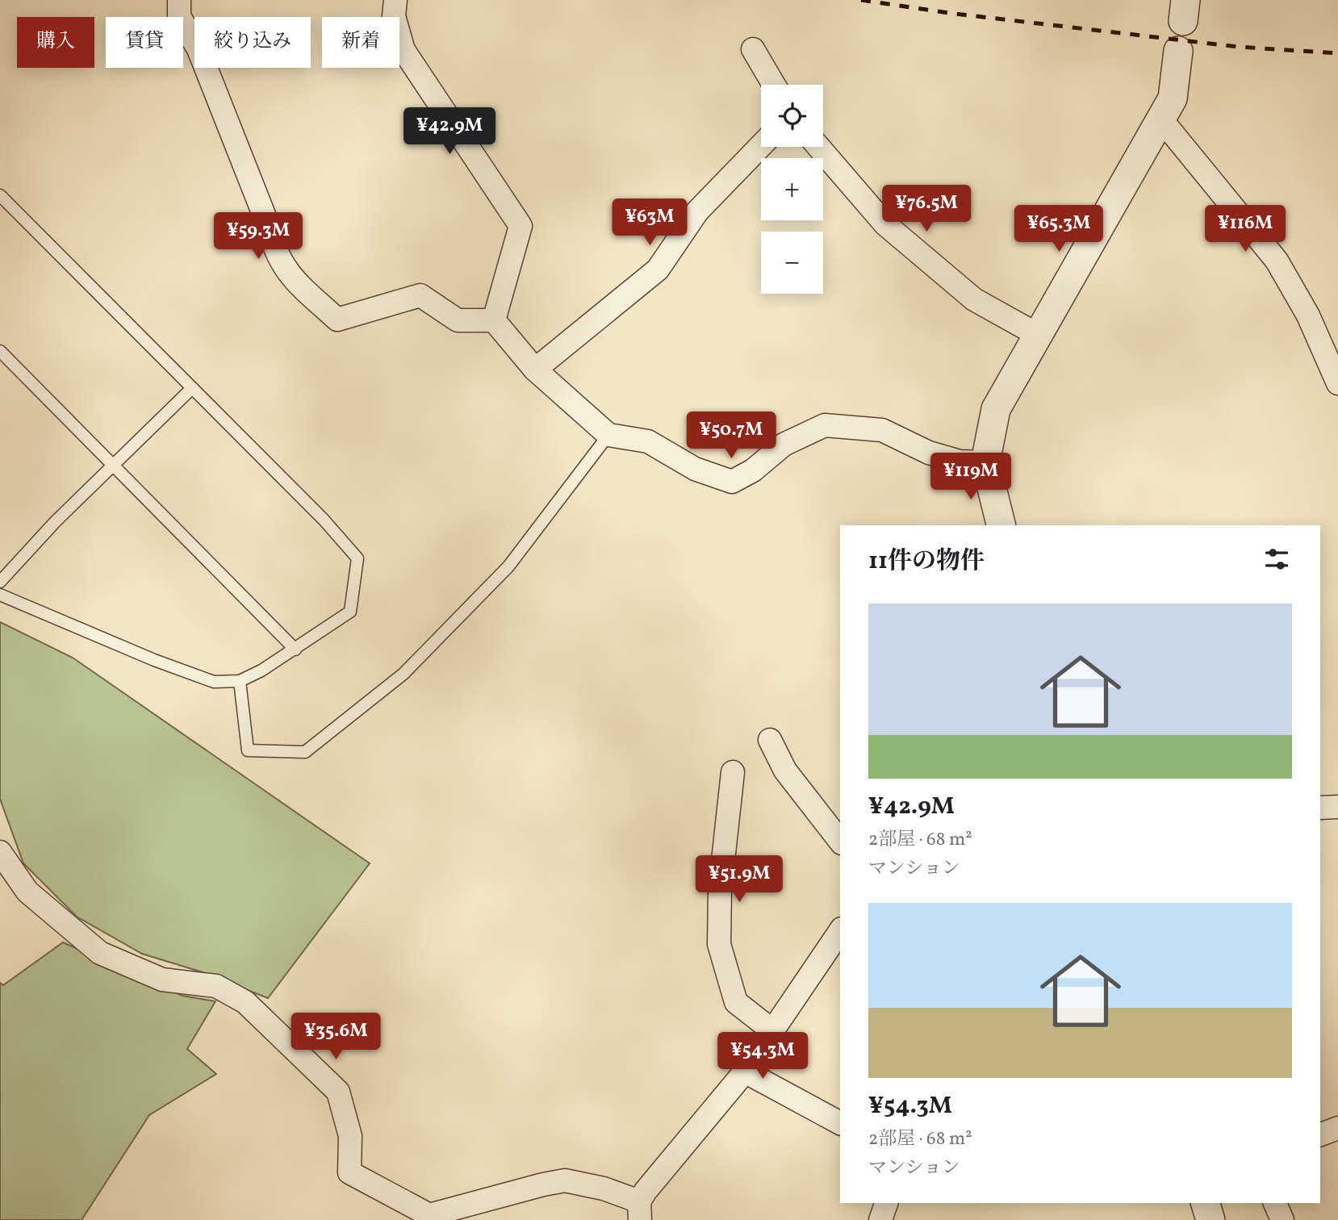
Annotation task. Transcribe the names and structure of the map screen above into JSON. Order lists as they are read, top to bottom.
{
  "page": {
    "chip": [
      "購入",
      "賃貸",
      "絞り込み",
      "新着"
    ],
    "map_buttons": ["+", "−"],
    "price": [
      "¥42.9M",
      "¥76.5M",
      "¥63M",
      "¥65.3M",
      "¥116M",
      "¥59.3M",
      "¥50.7M",
      "¥119M",
      "¥51.9M",
      "¥35.6M",
      "¥54.3M"
    ],
    "heading": "11件の物件",
    "list": [
      {
        "name": "¥42.9M",
        "note": "2部屋 · 68 m² · マンション"
      },
      {
        "name": "¥54.3M",
        "note": "2部屋 · 68 m² · マンション"
      }
    ]
  }
}
